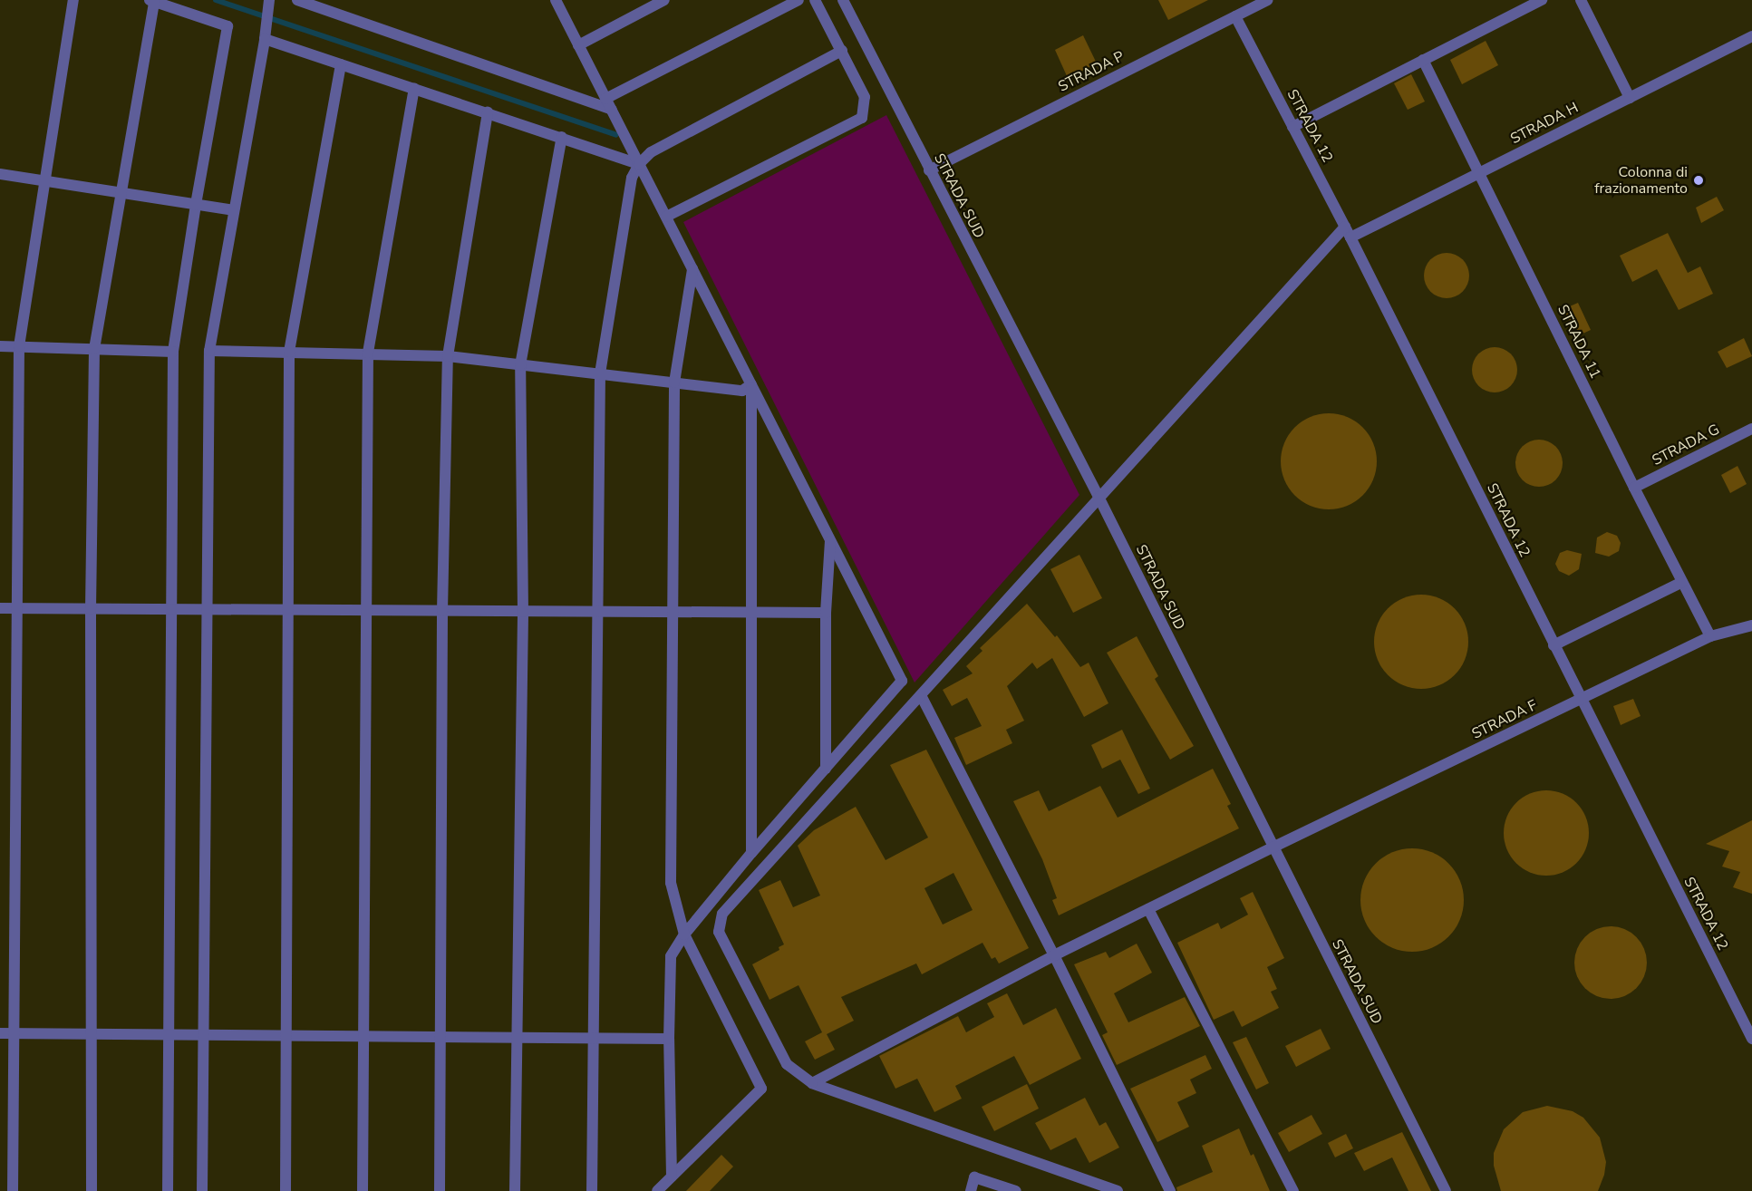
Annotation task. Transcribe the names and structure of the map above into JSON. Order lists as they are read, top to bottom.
{
  "streets": {
    "lane": [
      "STRADA P",
      "STRADA H",
      "STRADA 12",
      "STRADA SUD",
      "STRADA 11",
      "STRADA G",
      "STRADA F"
    ]
  },
  "crossings": [
    ["STRADA P", "STRADA 12"],
    ["STRADA P", "STRADA SUD"],
    ["STRADA H", "STRADA 12"],
    ["STRADA H", "STRADA 11"],
    ["STRADA 12", "STRADA F"],
    ["STRADA SUD", "STRADA F"],
    ["STRADA 11", "STRADA G"],
    ["STRADA 11", "STRADA F"]
  ],
  "places": ["Colonna di frazionamento"]
}
